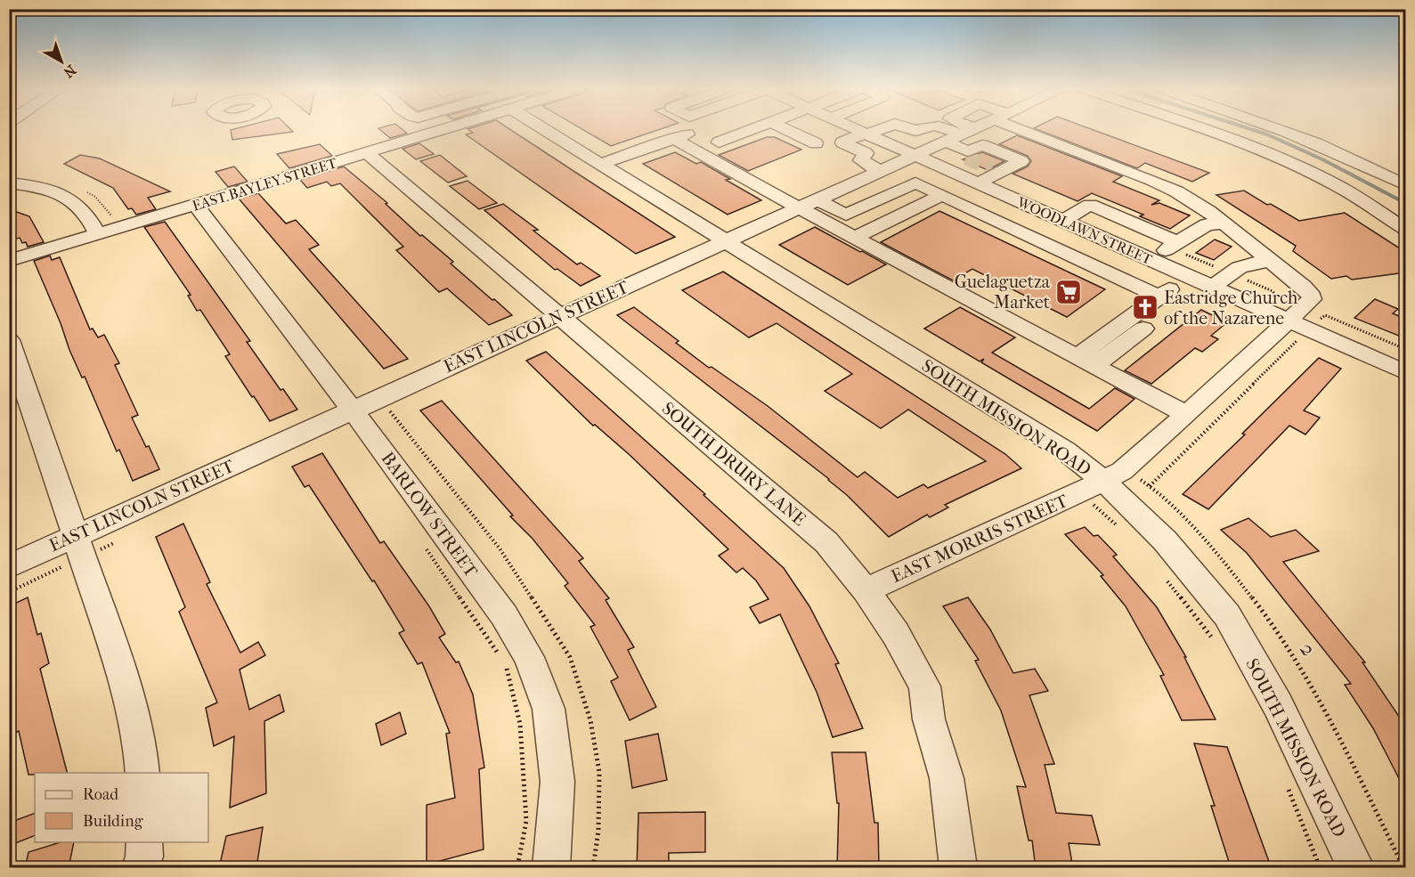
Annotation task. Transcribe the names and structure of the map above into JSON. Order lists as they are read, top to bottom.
{
  "streets": {
    "street": [
      "EAST BAYLEY STREET",
      "WOODLAWN STREET",
      "EAST LINCOLN STREET",
      "SOUTH MISSION ROAD",
      "SOUTH DRURY LANE",
      "BARLOW STREET",
      "EAST MORRIS STREET"
    ],
    "path": ["2"]
  },
  "crossings": [
    ["EAST BAYLEY STREET", "SOUTH DRURY LANE"],
    ["EAST BAYLEY STREET", "BARLOW STREET"],
    ["WOODLAWN STREET", "EAST LINCOLN STREET"],
    ["WOODLAWN STREET", "EAST MORRIS STREET"],
    ["EAST LINCOLN STREET", "SOUTH MISSION ROAD"],
    ["EAST LINCOLN STREET", "SOUTH DRURY LANE"],
    ["EAST LINCOLN STREET", "BARLOW STREET"],
    ["SOUTH MISSION ROAD", "EAST MORRIS STREET"],
    ["SOUTH DRURY LANE", "EAST MORRIS STREET"]
  ],
  "places": {
    "supermarket": ["Guelaguetza Market"],
    "church": ["Eastridge Church of the Nazarene"]
  },
  "legend": ["Road", "Building"],
  "north": "bottom right"
}
